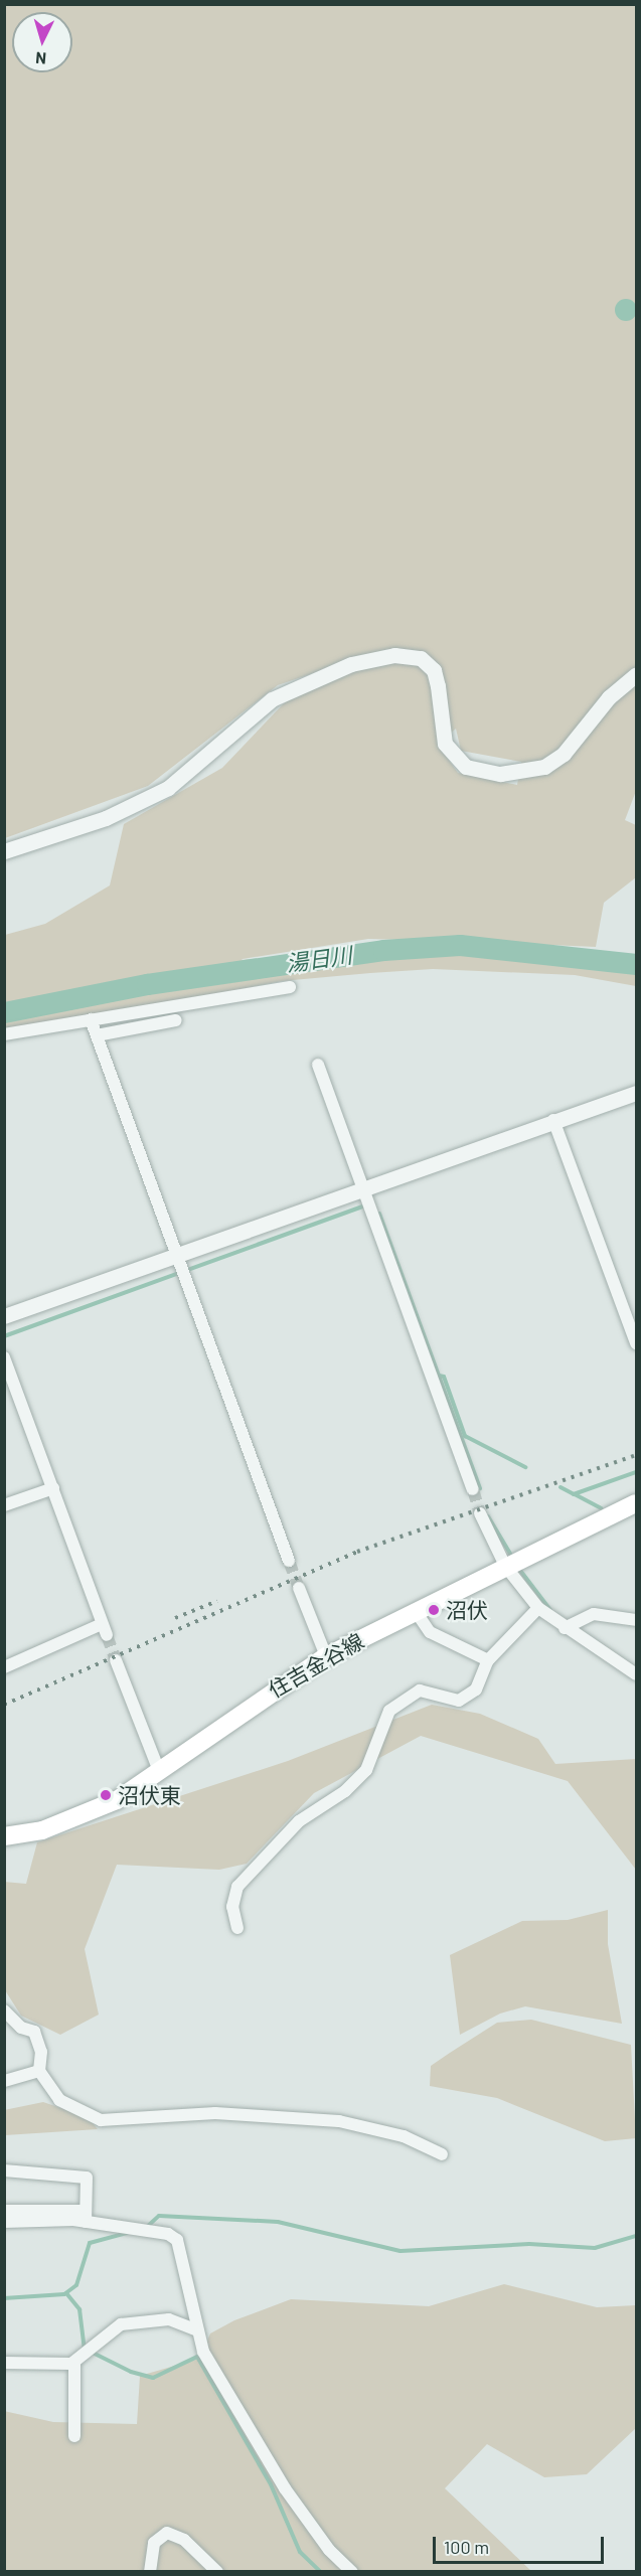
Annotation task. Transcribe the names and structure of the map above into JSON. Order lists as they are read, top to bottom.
{
  "streets": {
    "main road": ["住吉金谷線"]
  },
  "water": ["湯日川"],
  "places": ["沼伏", "沼伏東"],
  "scale_bar": "100 m",
  "north": "bottom"
}
